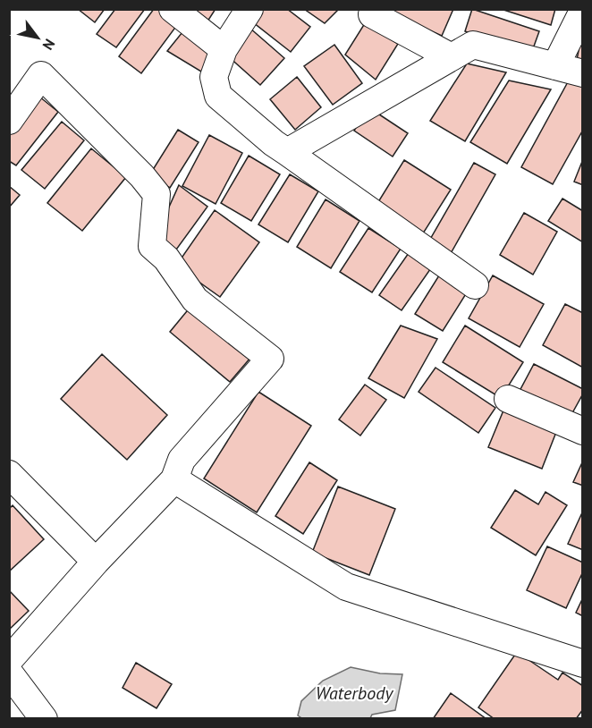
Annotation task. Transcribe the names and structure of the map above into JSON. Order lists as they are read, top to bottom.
{
  "water": ["Waterbody"],
  "north": "bottom right"
}
